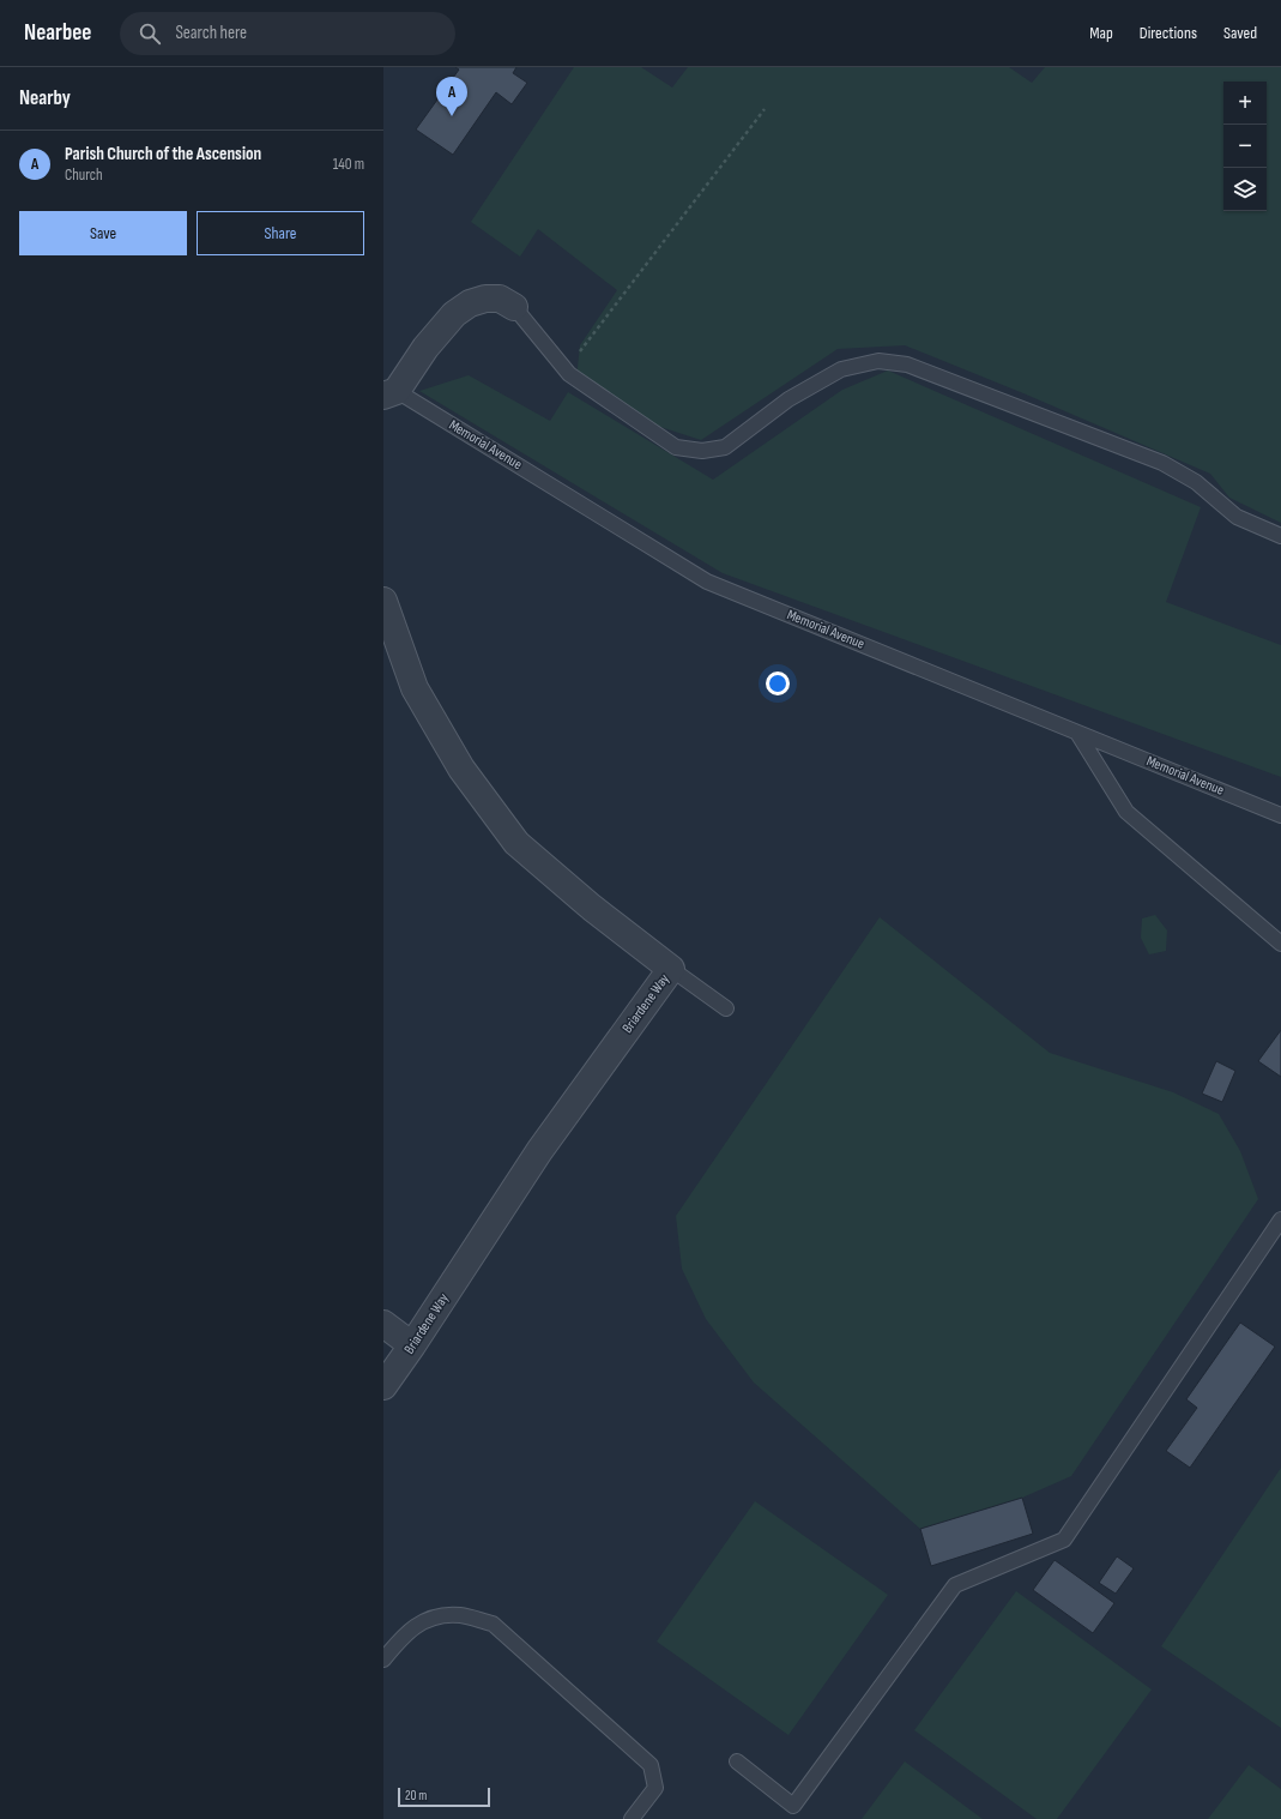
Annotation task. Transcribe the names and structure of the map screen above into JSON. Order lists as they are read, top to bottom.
{
  "streets": {
    "street": ["Briardene Way"],
    "lane": ["Memorial Avenue"]
  },
  "scale_bar": "20 m",
  "page": {
    "header": "Nearbee",
    "search": "Search here",
    "nav": ["Map", "Directions", "Saved"],
    "heading": "Nearby",
    "pins": "A",
    "map_buttons": ["+", "−"],
    "list": [
      {
        "mark": "A",
        "name": "Parish Church of the Ascension",
        "note": "Church",
        "value": "140 m"
      }
    ],
    "buttons": ["Save", "Share"],
    "scale": "20 m"
  }
}
